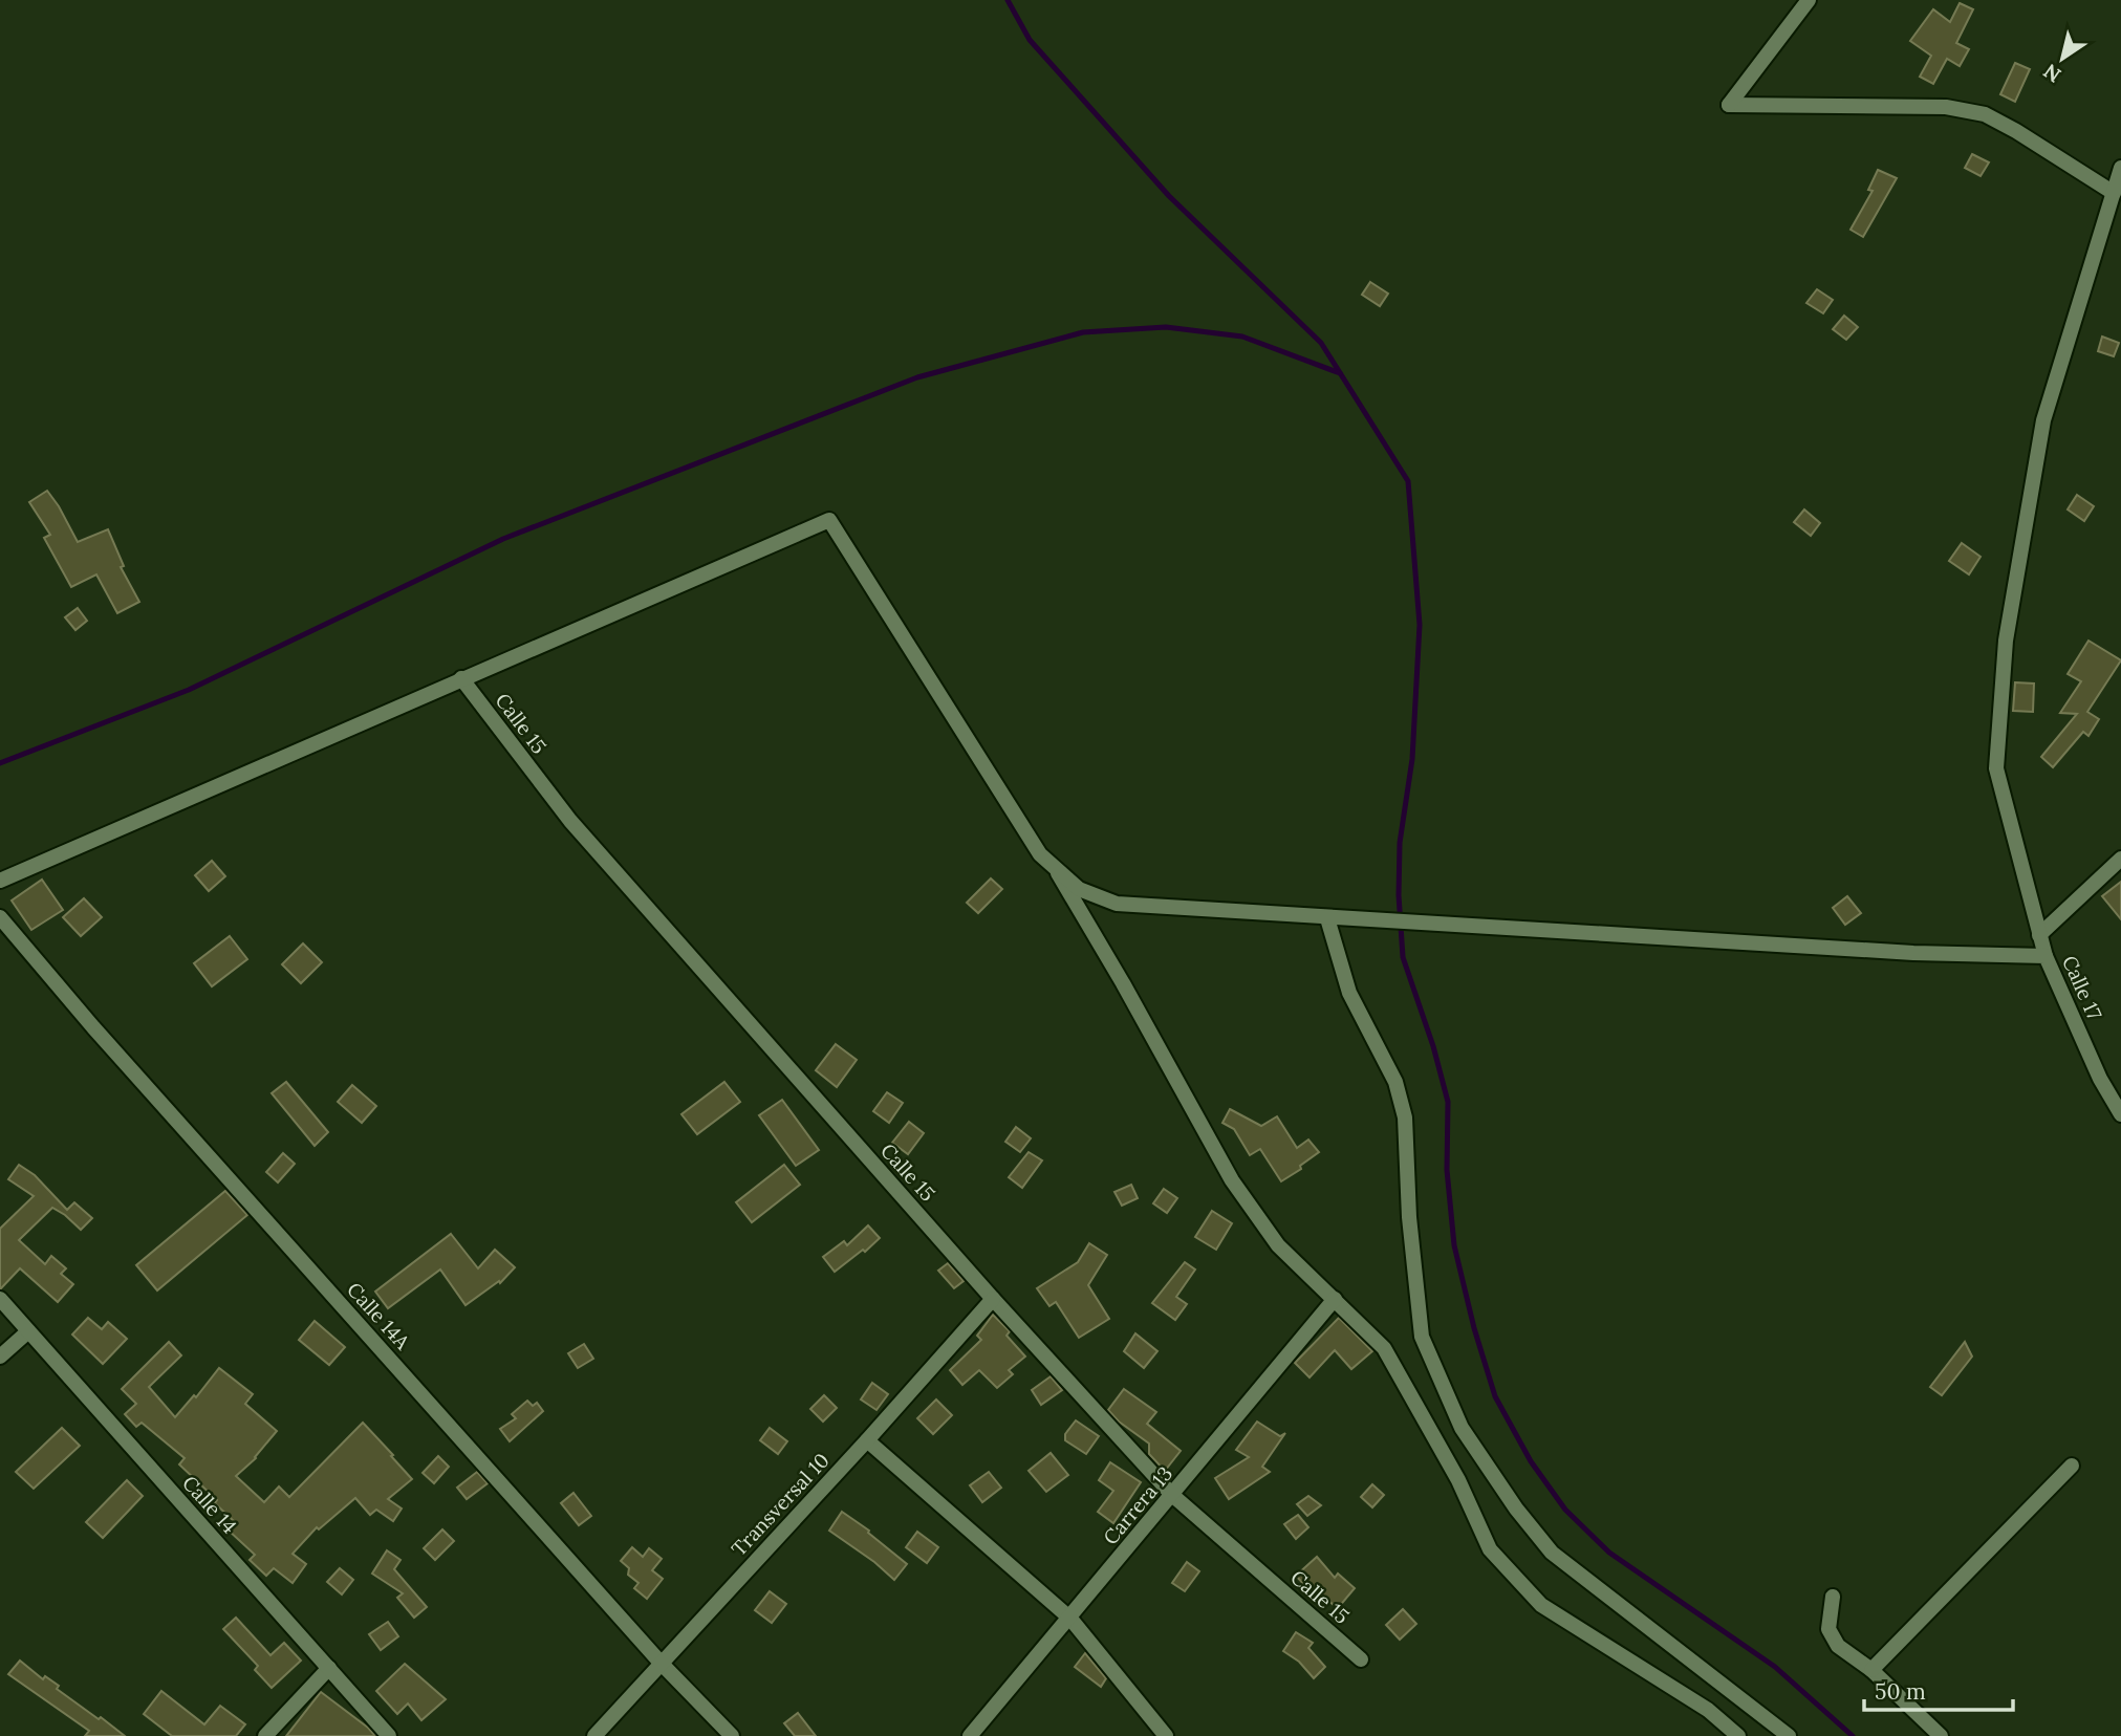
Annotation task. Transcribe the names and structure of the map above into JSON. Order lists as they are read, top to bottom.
{
  "streets": {
    "street": [
      "Calle 15",
      "Calle 17",
      "Calle 14A",
      "Calle 14",
      "Transversal 10",
      "Carrera 13"
    ]
  },
  "crossings": [
    ["Calle 15", "Transversal 10"],
    ["Calle 15", "Carrera 13"],
    ["Calle 14A", "Transversal 10"]
  ],
  "scale_bar": "50 m",
  "north": "bottom left"
}
